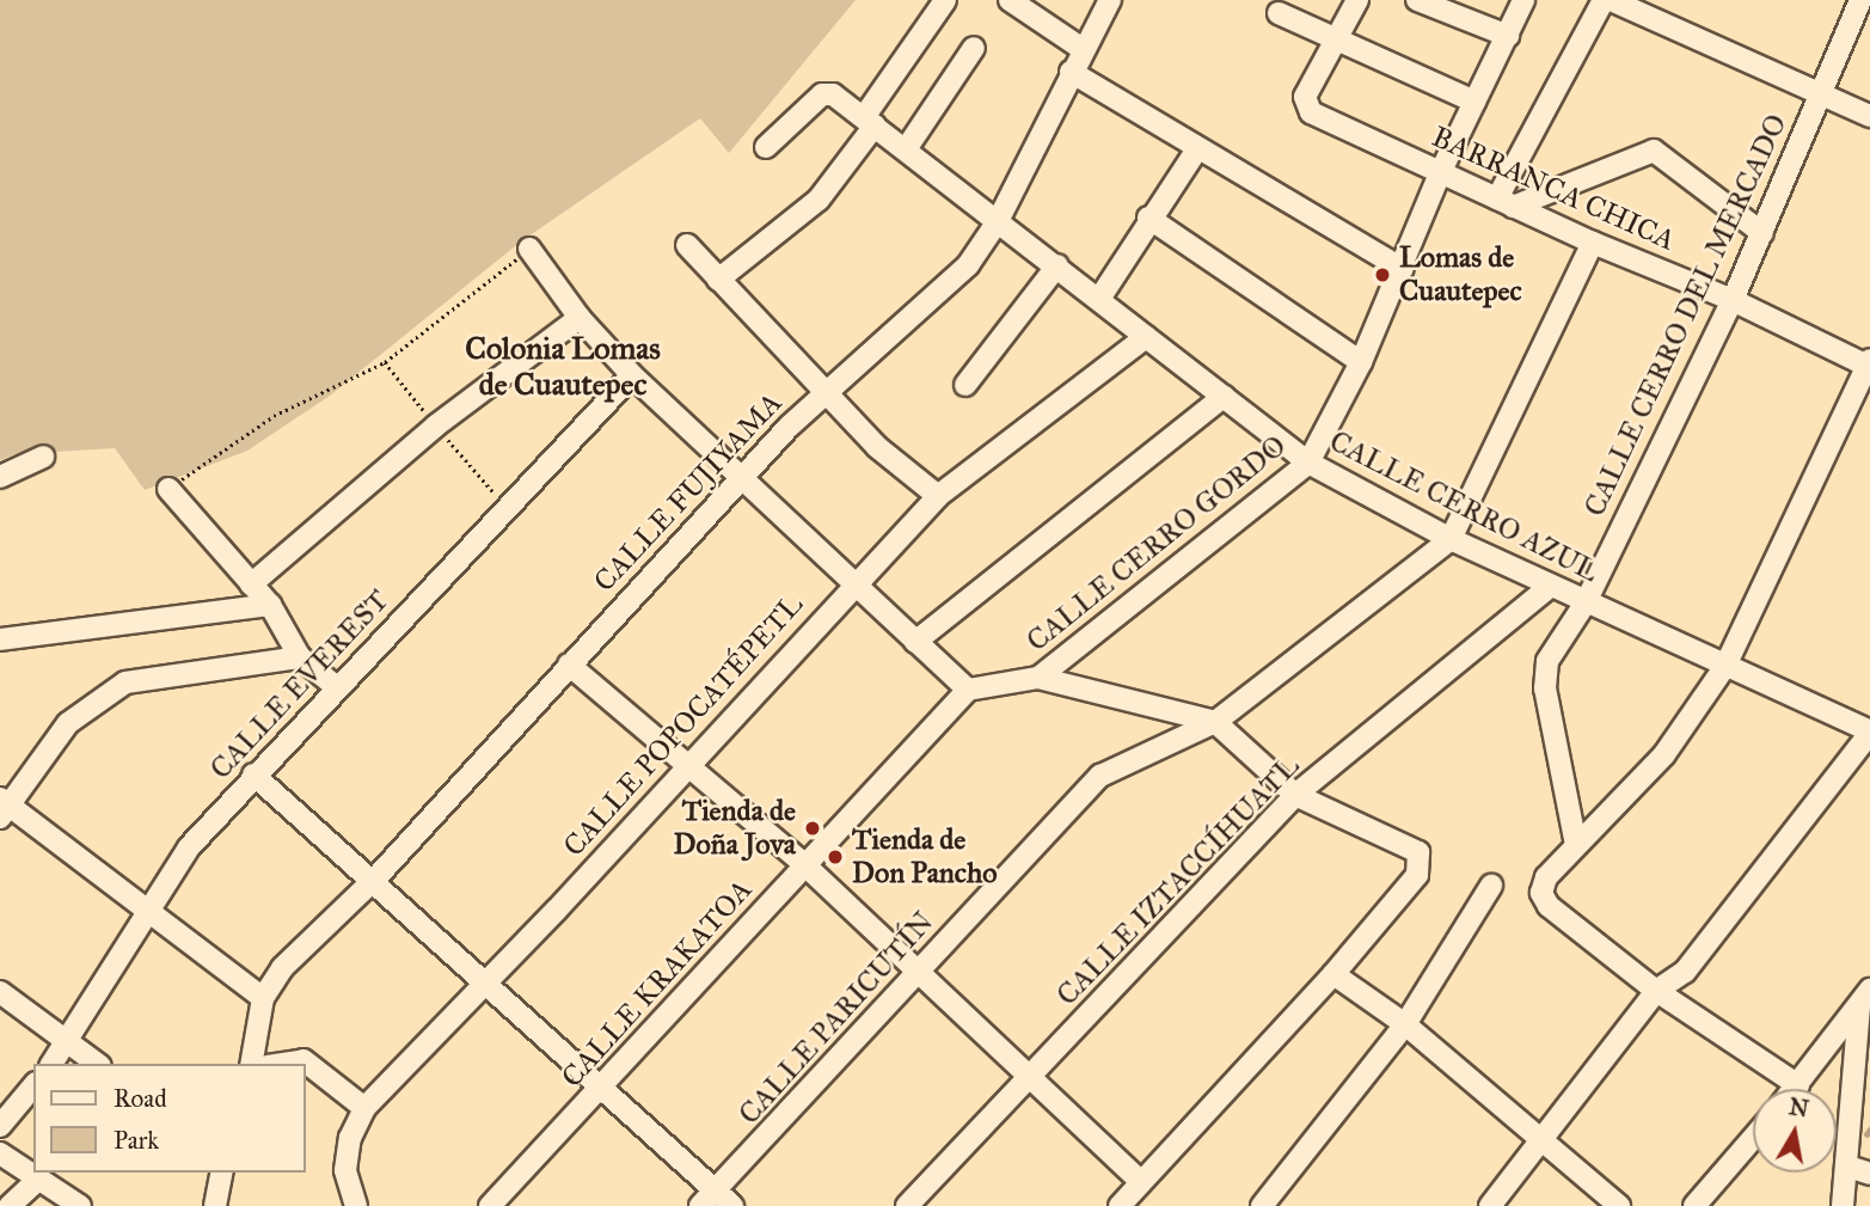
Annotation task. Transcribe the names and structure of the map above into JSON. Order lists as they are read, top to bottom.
{
  "streets": {
    "street": [
      "BARRANCA CHICA",
      "CALLE CERRO DEL MERCADO",
      "CALLE FUJIYAMA",
      "CALLE CERRO AZUL",
      "CALLE CERRO GORDO",
      "CALLE EVEREST",
      "CALLE POPOCATÉPETL",
      "CALLE IZTACCÍHUATL",
      "CALLE KRAKATOA",
      "CALLE PARICUTÍN"
    ]
  },
  "crossings": [
    ["BARRANCA CHICA", "CALLE CERRO DEL MERCADO"],
    ["BARRANCA CHICA", "CALLE CERRO GORDO"],
    ["CALLE CERRO DEL MERCADO", "CALLE CERRO AZUL"],
    ["CALLE FUJIYAMA", "CALLE CERRO AZUL"],
    ["CALLE CERRO AZUL", "CALLE CERRO GORDO"],
    ["CALLE CERRO AZUL", "CALLE POPOCATÉPETL"],
    ["CALLE CERRO AZUL", "CALLE IZTACCÍHUATL"],
    ["CALLE CERRO AZUL", "CALLE PARICUTÍN"]
  ],
  "districts": ["Colonia Lomas de Cuautepec"],
  "places": ["Lomas de Cuautepec", "Tienda de Doña Jova", "Tienda de Don Pancho"],
  "legend": ["Road", "Park"],
  "north": "top"
}
